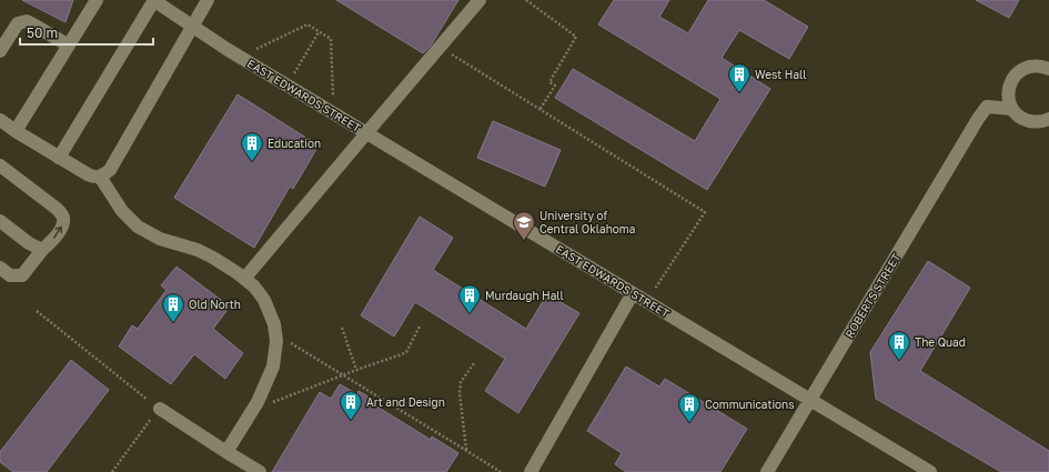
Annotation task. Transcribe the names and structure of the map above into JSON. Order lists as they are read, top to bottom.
{
  "streets": {
    "street": ["EAST EDWARDS STREET", "ROBERTS STREET"]
  },
  "crossings": [
    ["EAST EDWARDS STREET", "ROBERTS STREET"]
  ],
  "places": {
    "building": [
      "West Hall",
      "Education",
      "Murdaugh Hall",
      "Old North",
      "The Quad",
      "Art and Design",
      "Communications"
    ],
    "school or university": ["University of Central Oklahoma"]
  },
  "scale_bar": "50 m"
}
